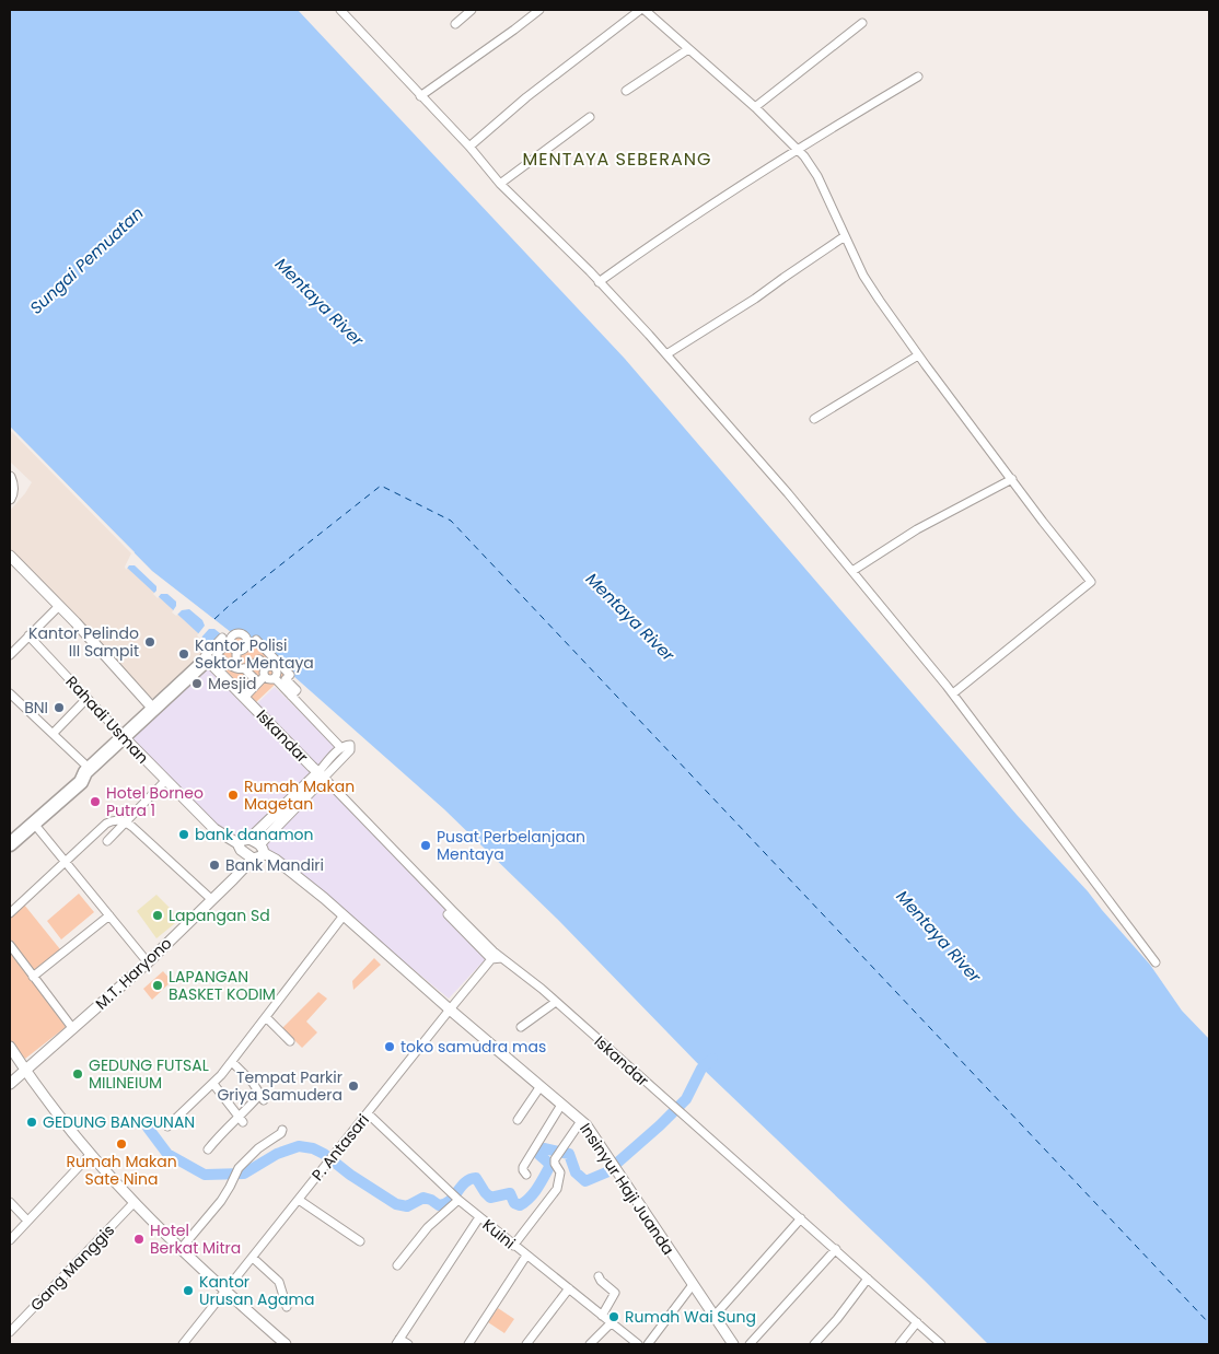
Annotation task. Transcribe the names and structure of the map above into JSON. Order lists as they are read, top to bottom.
{
  "streets": {
    "street": [
      "Rahadi Usman",
      "Iskandar",
      "M.T. Haryono",
      "P. Antasari",
      "Insinyur Haji Juanda",
      "Kuini",
      "Gang Manggis"
    ]
  },
  "crossings": [
    ["Rahadi Usman", "M.T. Haryono"],
    ["Iskandar", "P. Antasari"],
    ["P. Antasari", "Insinyur Haji Juanda"],
    ["P. Antasari", "Kuini"]
  ],
  "districts": ["MENTAYA SEBERANG"],
  "water": ["Sungai Pemuatan", "Mentaya River"],
  "places": [
    "Kantor Pelindo III Sampit",
    "Kantor Polisi Sektor Mentaya",
    "Mesjid",
    "BNI",
    "Rumah Makan Magetan",
    "Hotel Borneo Putra 1",
    "bank danamon",
    "Pusat Perbelanjaan Mentaya",
    "Bank Mandiri",
    "Lapangan Sd",
    "LAPANGAN BASKET KODIM",
    "toko samudra mas",
    "GEDUNG FUTSAL MILINEIUM",
    "Tempat Parkir Griya Samudera",
    "GEDUNG BANGUNAN",
    "Rumah Makan Sate Nina",
    "Hotel Berkat Mitra",
    "Kantor Urusan Agama",
    "Rumah Wai Sung"
  ]
}
